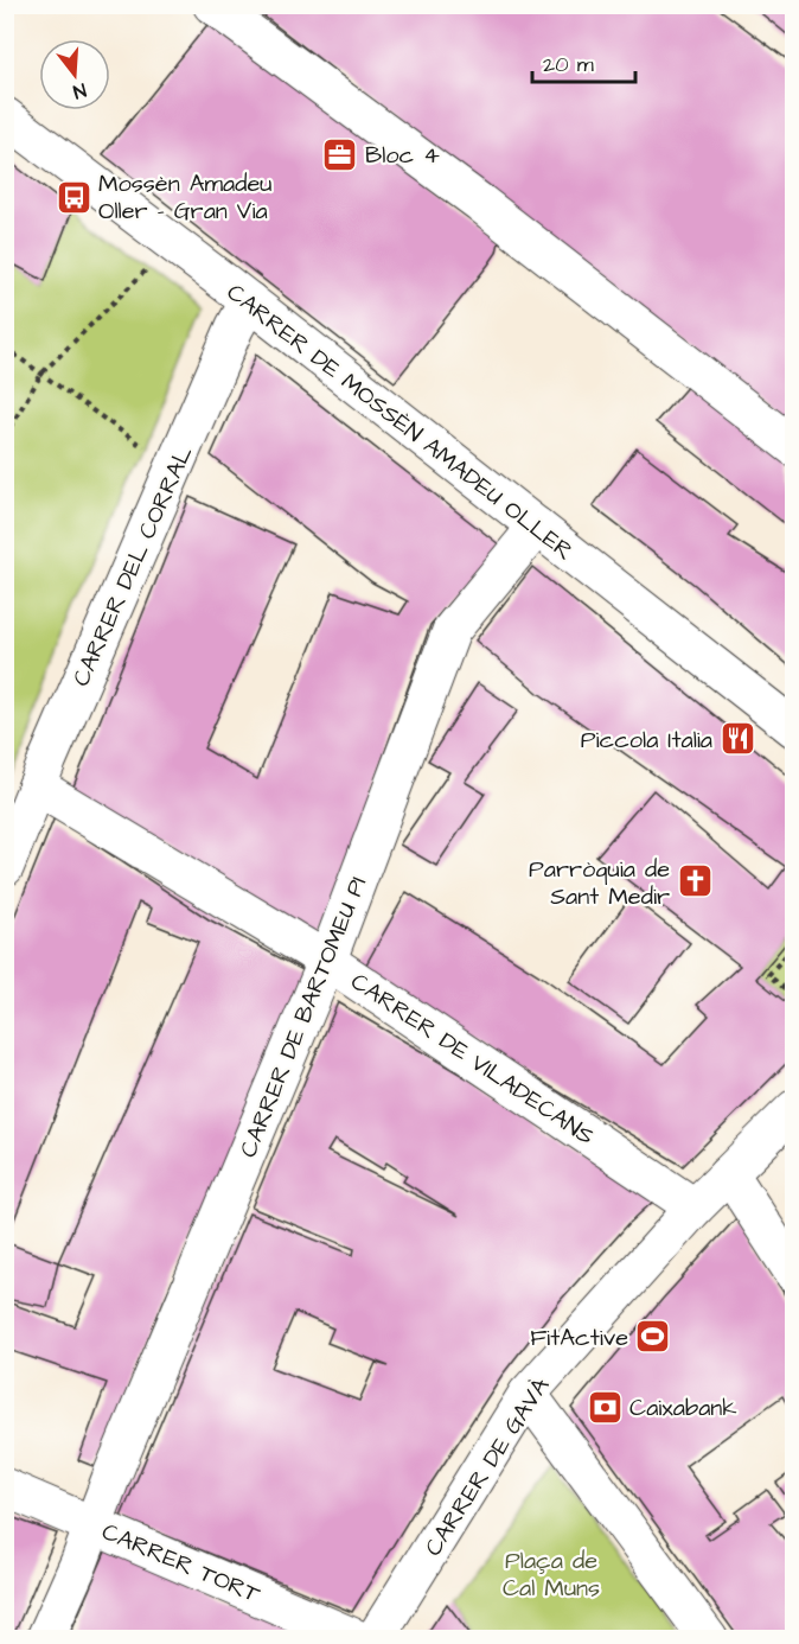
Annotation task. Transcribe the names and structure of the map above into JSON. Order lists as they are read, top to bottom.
{
  "streets": {
    "street": [
      "CARRER DE MOSSÈN AMADEU OLLER",
      "CARRER DEL CORRAL",
      "CARRER DE BARTOMEU PI",
      "CARRER DE VILADECANS",
      "CARRER DE GAVÀ",
      "CARRER TORT"
    ]
  },
  "crossings": [
    ["CARRER DE MOSSÈN AMADEU OLLER", "CARRER DEL CORRAL"],
    ["CARRER DE MOSSÈN AMADEU OLLER", "CARRER DE BARTOMEU PI"],
    ["CARRER DEL CORRAL", "CARRER DE VILADECANS"],
    ["CARRER DE BARTOMEU PI", "CARRER DE VILADECANS"],
    ["CARRER DE BARTOMEU PI", "CARRER TORT"],
    ["CARRER DE VILADECANS", "CARRER DE GAVÀ"]
  ],
  "parks": ["Plaça de Cal Muns"],
  "places": {
    "office": ["Bloc 4"],
    "bus stop": ["Mossèn Amadeu Oller - Gran Via"],
    "restaurant": ["Piccola Italia"],
    "church": ["Parròquia de Sant Medir"],
    "sports": ["FitActive"],
    "bank": ["Caixabank"]
  },
  "scale_bar": "20 m",
  "north": "bottom"
}
